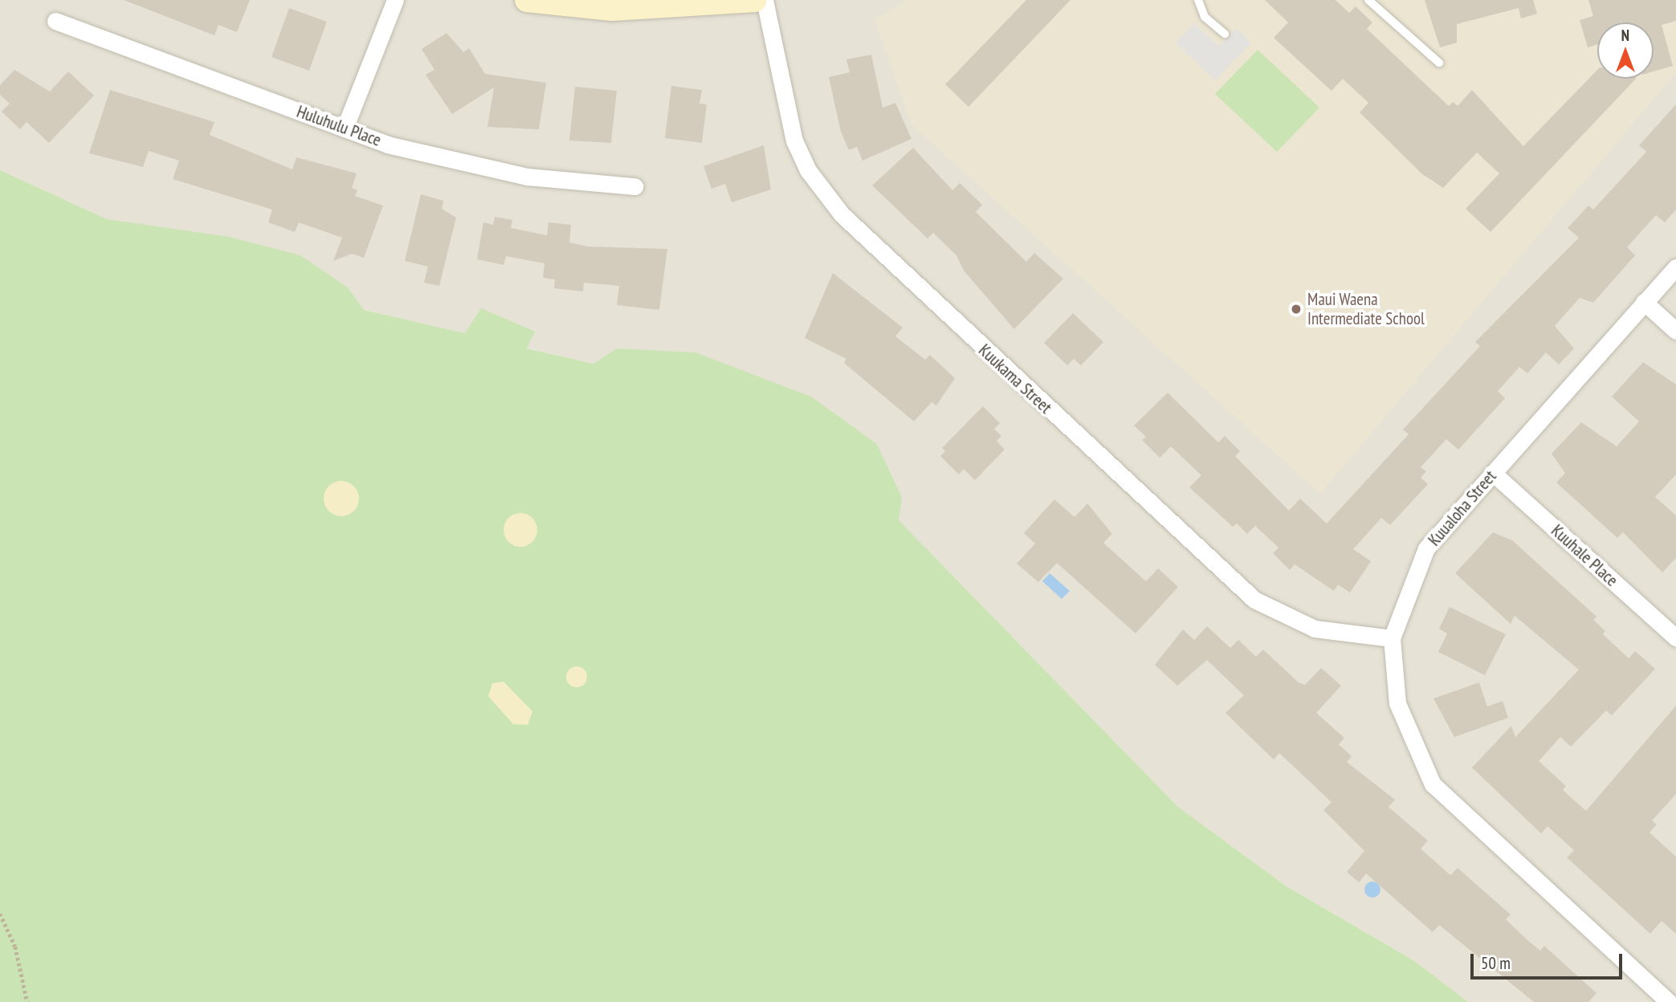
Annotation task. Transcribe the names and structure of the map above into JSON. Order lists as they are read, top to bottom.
{
  "streets": {
    "street": [
      "Huluhulu Place",
      "Kuukama Street",
      "Kuualoha Street",
      "Kuuhale Place"
    ]
  },
  "crossings": [
    ["Kuukama Street", "Kuualoha Street"],
    ["Kuualoha Street", "Kuuhale Place"]
  ],
  "places": ["Maui Waena Intermediate School"],
  "scale_bar": "50 m",
  "north": "top"
}
